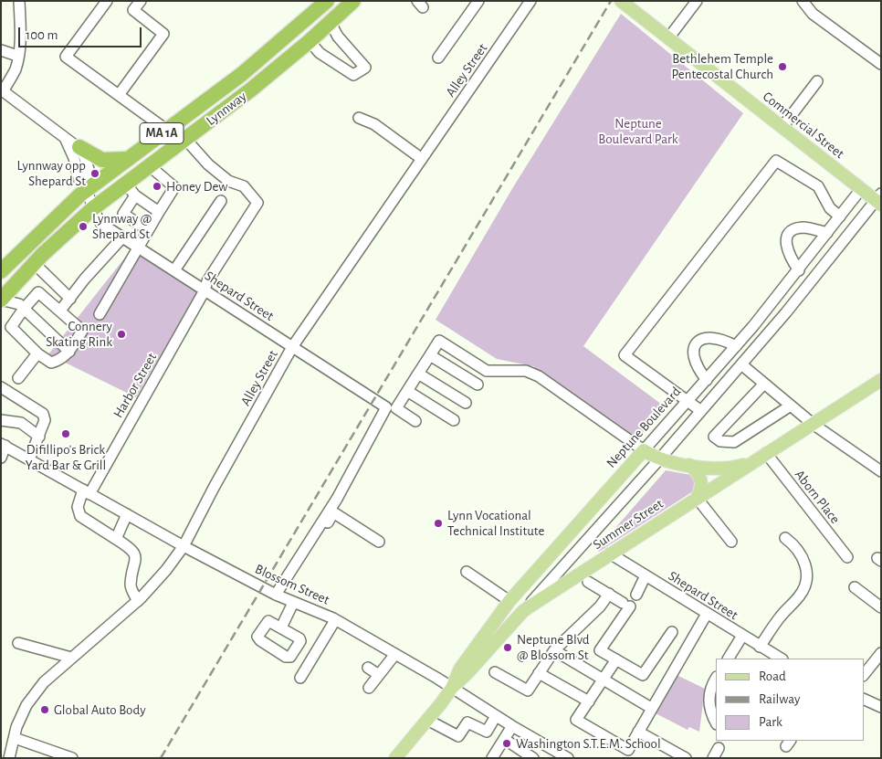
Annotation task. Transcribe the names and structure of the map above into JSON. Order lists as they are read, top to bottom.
{
  "streets": {
    "highway": ["Lynnway", "MA 1A"],
    "main road": ["Commercial Street", "Neptune Boulevard", "Summer Street"],
    "street": [
      "Alley Street",
      "Shepard Street",
      "Harbor Street",
      "Aborn Place",
      "Blossom Street"
    ]
  },
  "crossings": [
    ["Alley Street", "Shepard Street"],
    ["Alley Street", "Harbor Street"],
    ["Alley Street", "Blossom Street"],
    ["Lynnway", "Shepard Street"],
    ["Lynnway", "Harbor Street"],
    ["Commercial Street", "Neptune Boulevard"],
    ["Shepard Street", "Harbor Street"],
    ["Shepard Street", "Summer Street"],
    ["Shepard Street", "Blossom Street"],
    ["Harbor Street", "Blossom Street"],
    ["Neptune Boulevard", "Summer Street"],
    ["Neptune Boulevard", "Blossom Street"],
    ["Aborn Place", "Summer Street"]
  ],
  "parks": ["Neptune Boulevard Park"],
  "places": [
    "Bethlehem Temple Pentecostal Church",
    "Lynnway opp Shepard St",
    "Honey Dew",
    "Lynnway @ Shepard St",
    "Connery Skating Rink",
    "Difillipo's Brick Yard Bar & Grill",
    "Lynn Vocational Technical Institute",
    "Neptune Blvd @ Blossom St",
    "Global Auto Body",
    "Washington S.T.E.M. School"
  ],
  "legend": ["Road", "Railway", "Park"],
  "scale_bar": "100 m"
}
